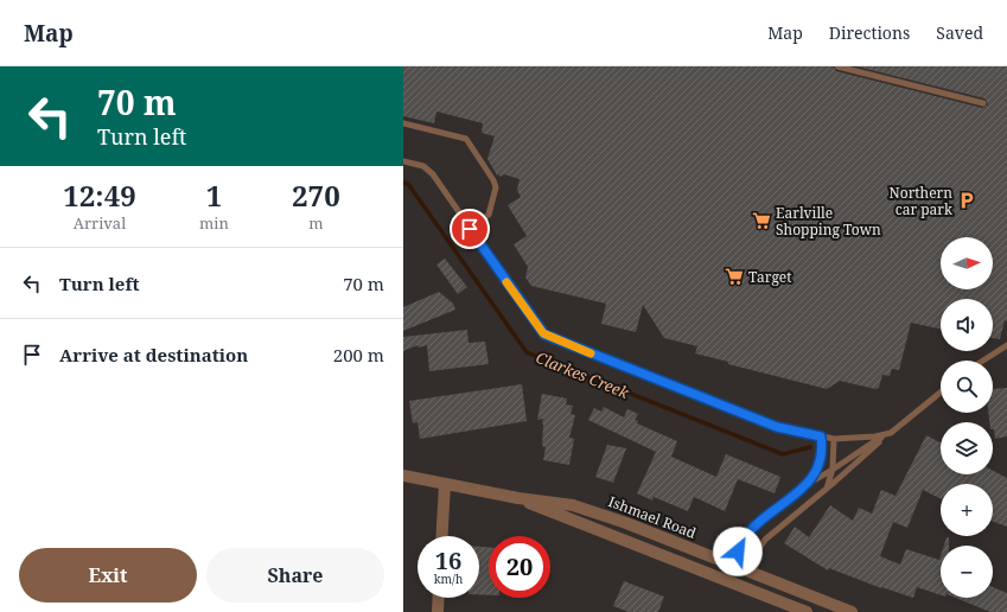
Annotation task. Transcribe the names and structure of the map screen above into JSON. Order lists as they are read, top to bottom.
{
  "streets": {
    "street": ["Ishmael Road"]
  },
  "water": ["Clarkes Creek"],
  "places": {
    "parking": ["Northern car park"],
    "supermarket": ["Earlville Shopping Town", "Target"]
  },
  "north": "right",
  "page": {
    "header": "Map",
    "nav": ["Map", "Directions", "Saved"],
    "turn": ["70 m", "Turn left"],
    "eta": [
      "12:49",
      "Arrival",
      "1",
      "min",
      "270",
      "m"
    ],
    "map_buttons": ["+", "−"],
    "list": [
      {
        "name": "Turn left",
        "value": "70 m"
      },
      {
        "name": "Arrive at destination",
        "value": "200 m"
      }
    ],
    "speed": "16 km/h",
    "limit": "20",
    "buttons": ["Exit", "Share"]
  }
}
